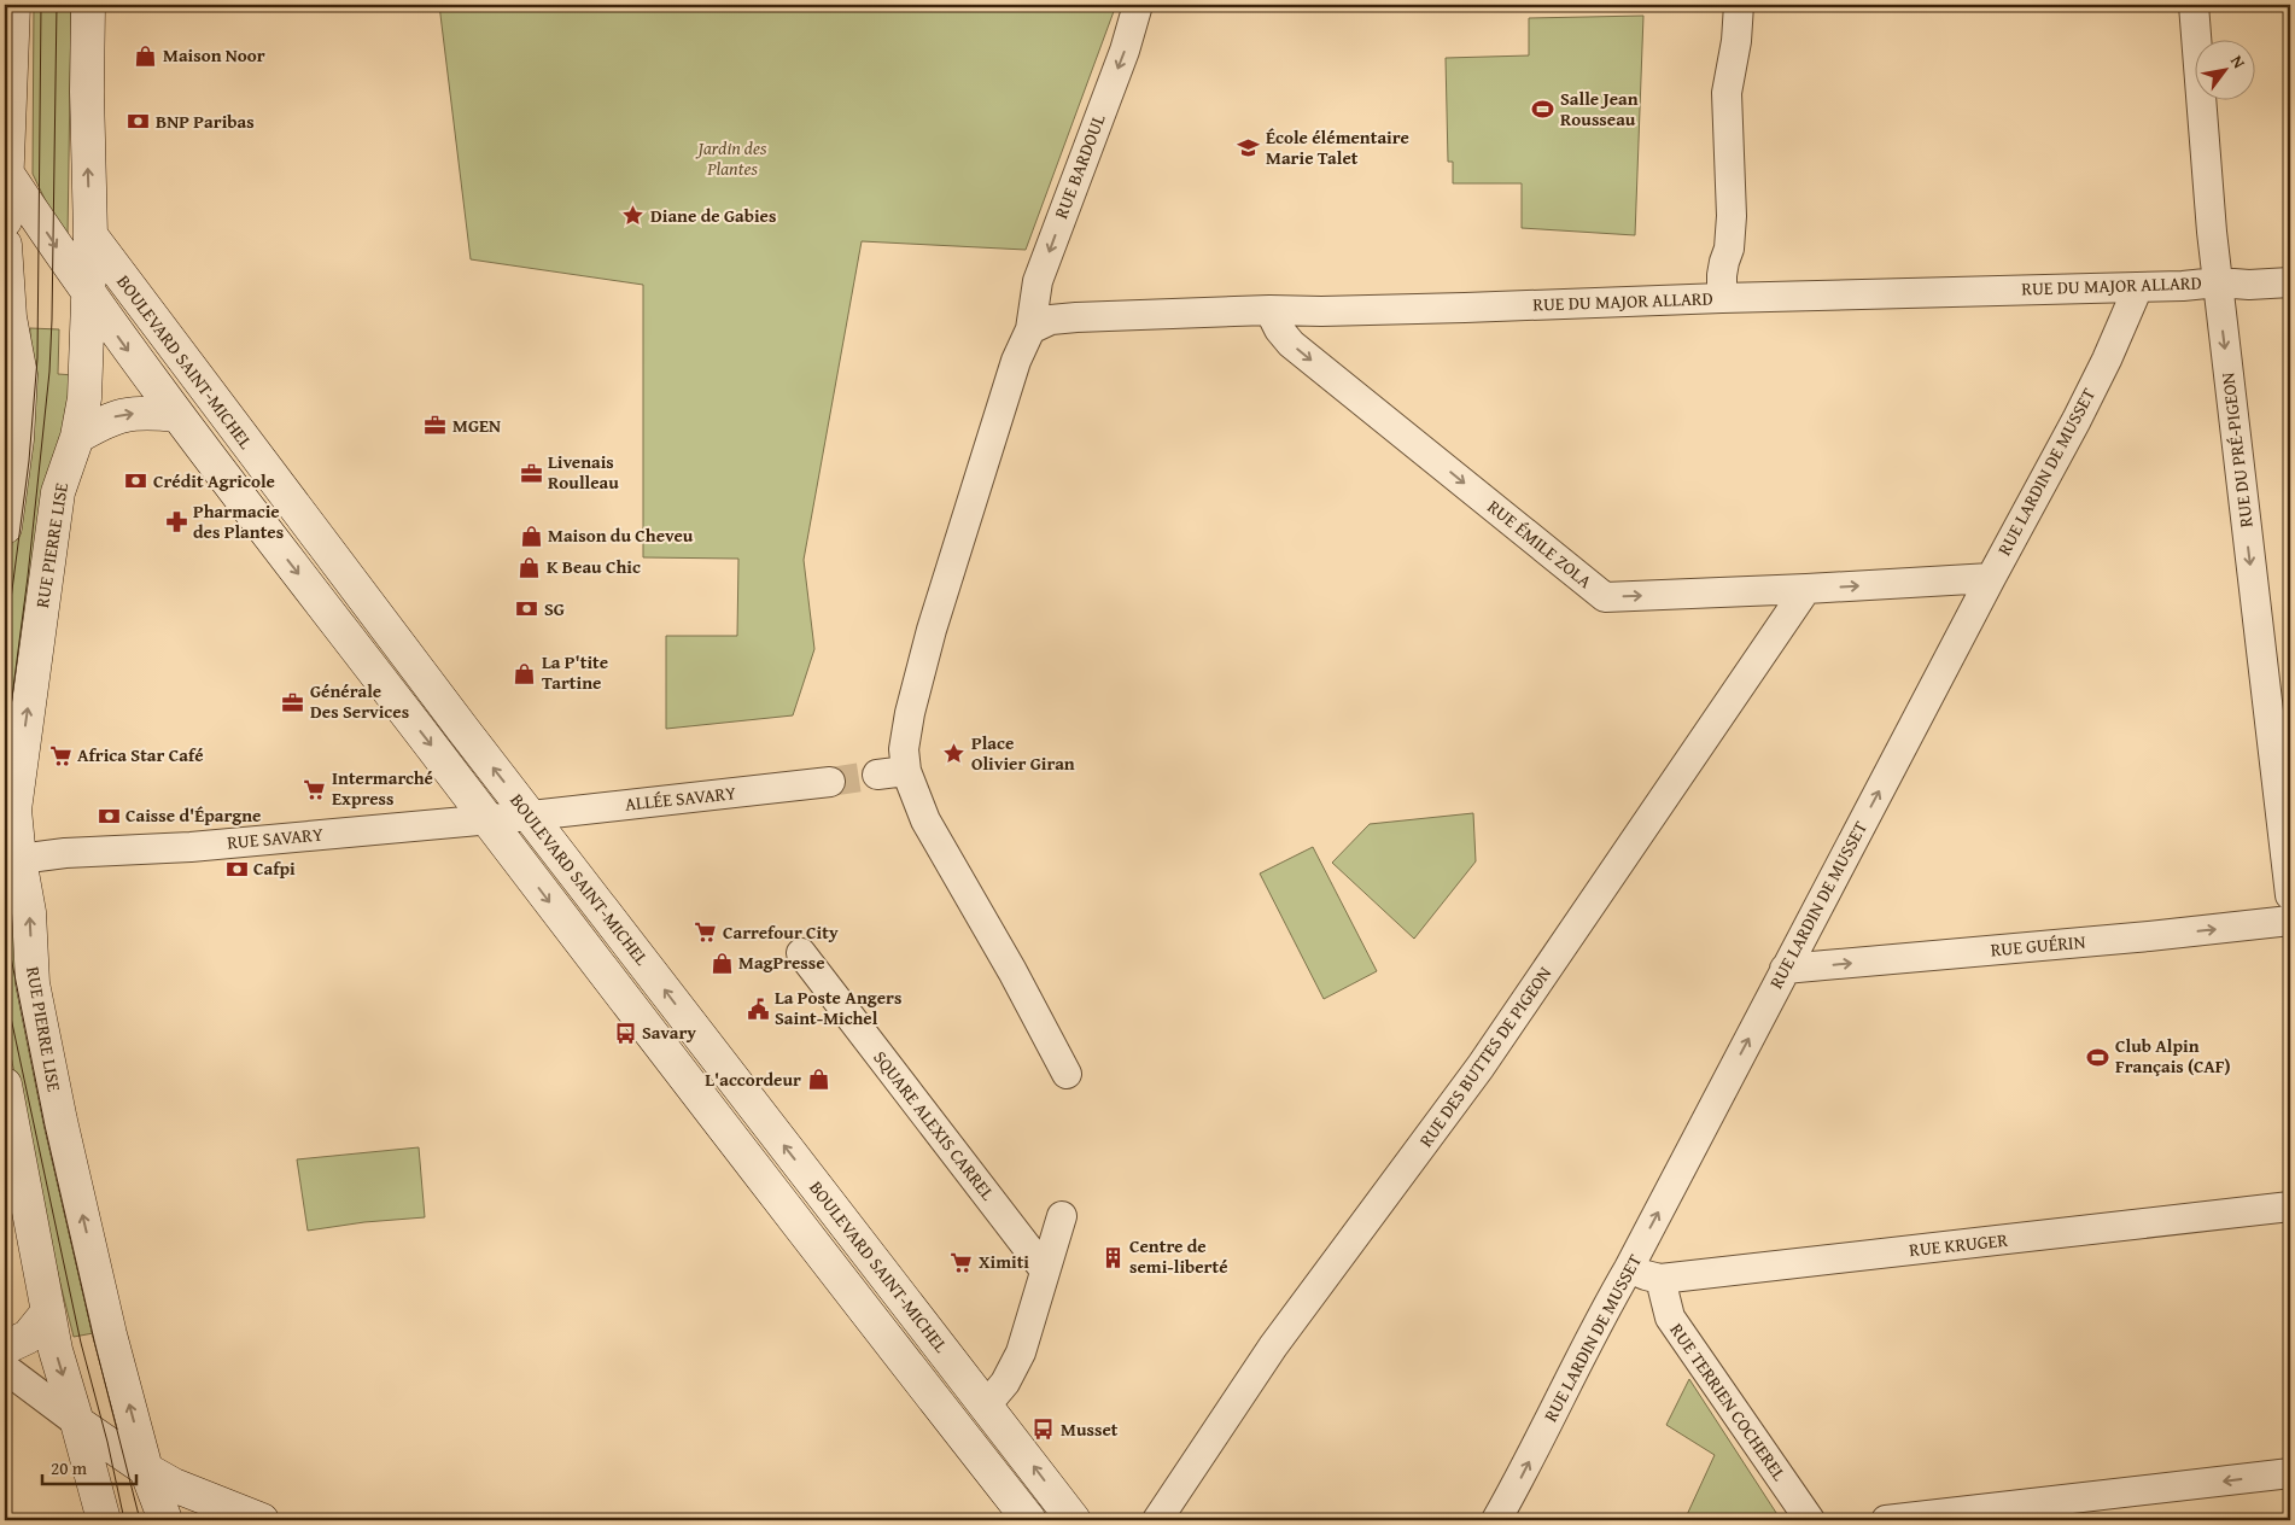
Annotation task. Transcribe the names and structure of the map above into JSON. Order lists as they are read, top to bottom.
{
  "streets": {
    "main road": ["BOULEVARD SAINT-MICHEL", "RUE PIERRE LISE"],
    "street": [
      "RUE BARDOUL",
      "RUE DU MAJOR ALLARD",
      "RUE DU PRÉ-PIGEON",
      "RUE LARDIN DE MUSSET",
      "RUE ÉMILE ZOLA",
      "ALLÉE SAVARY",
      "RUE SAVARY",
      "RUE GUÉRIN",
      "RUE DES BUTTES DE PIGEON",
      "SQUARE ALEXIS CARREL",
      "RUE KRUGER",
      "RUE TERRIEN COCHEREL"
    ]
  },
  "crossings": [
    ["RUE BARDOUL", "RUE DU MAJOR ALLARD"],
    ["RUE DU MAJOR ALLARD", "RUE DU PRÉ-PIGEON"],
    ["RUE DU MAJOR ALLARD", "RUE LARDIN DE MUSSET"],
    ["RUE DU MAJOR ALLARD", "RUE ÉMILE ZOLA"],
    ["BOULEVARD SAINT-MICHEL", "RUE PIERRE LISE"],
    ["BOULEVARD SAINT-MICHEL", "ALLÉE SAVARY"],
    ["BOULEVARD SAINT-MICHEL", "RUE SAVARY"],
    ["RUE LARDIN DE MUSSET", "RUE ÉMILE ZOLA"],
    ["RUE LARDIN DE MUSSET", "RUE GUÉRIN"],
    ["RUE LARDIN DE MUSSET", "RUE KRUGER"],
    ["RUE ÉMILE ZOLA", "RUE DES BUTTES DE PIGEON"],
    ["RUE PIERRE LISE", "RUE SAVARY"],
    ["ALLÉE SAVARY", "RUE SAVARY"],
    ["RUE KRUGER", "RUE TERRIEN COCHEREL"]
  ],
  "one_way": [
    "RUE BARDOUL",
    "RUE DU PRÉ-PIGEON",
    "RUE LARDIN DE MUSSET",
    "RUE ÉMILE ZOLA",
    "RUE GUÉRIN"
  ],
  "parks": ["Jardin des Plantes"],
  "places": {
    "shop": [
      "Maison Noor",
      "Maison du Cheveu",
      "K Beau Chic",
      "La P'tite Tartine",
      "MagPresse",
      "L'accordeur"
    ],
    "sports": ["Salle Jean Rousseau", "Club Alpin Français (CAF)"],
    "bank": [
      "BNP Paribas",
      "Crédit Agricole",
      "SG",
      "Caisse d'Épargne",
      "Cafpi"
    ],
    "school or university": ["École élémentaire Marie Talet"],
    "place": ["Diane de Gabies", "Place Olivier Giran"],
    "office": ["MGEN", "Livenais Roulleau", "Générale Des Services"],
    "pharmacy": ["Pharmacie des Plantes"],
    "supermarket": [
      "Africa Star Café",
      "Intermarché Express",
      "Carrefour City",
      "Ximiti"
    ],
    "public building": ["La Poste Angers Saint-Michel"],
    "bus stop": ["Savary", "Musset"],
    "building": ["Centre de semi-liberté"]
  },
  "scale_bar": "20 m",
  "north": "top right"
}
